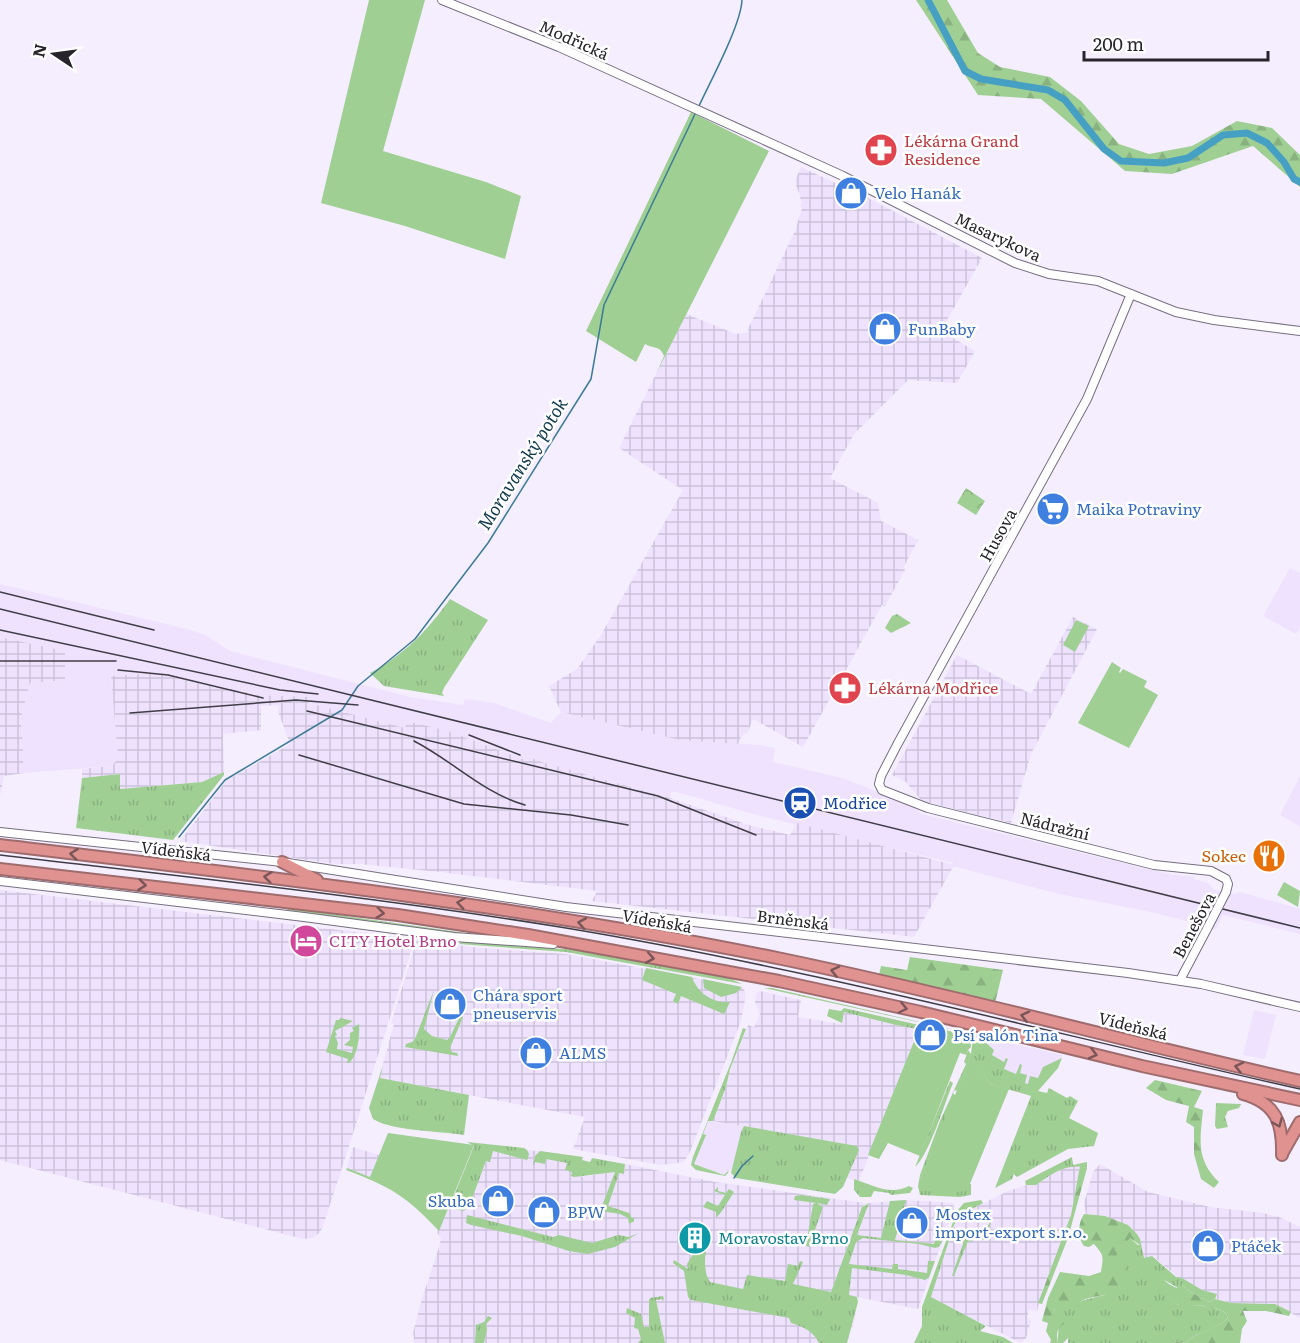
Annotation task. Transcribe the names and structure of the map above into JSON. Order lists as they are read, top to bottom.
{
  "streets": {
    "highway": ["Vídeňská"],
    "street": [
      "Modřická",
      "Masarykova",
      "Husova",
      "Nádražní",
      "Brněnská",
      "Benešova"
    ]
  },
  "crossings": [
    ["Modřická", "Masarykova"],
    ["Masarykova", "Husova"],
    ["Husova", "Nádražní"],
    ["Nádražní", "Benešova"],
    ["Vídeňská", "Brněnská"],
    ["Brněnská", "Benešova"]
  ],
  "water": ["Moravanský potok"],
  "places": {
    "pharmacy": ["Lékárna Grand Residence", "Lékárna Modřice"],
    "shop": [
      "Velo Hanák",
      "FunBaby",
      "Chára sport pneuservis",
      "Psí salón Tina",
      "ALMS",
      "Skuba",
      "BPW",
      "Mostex import-export s.r.o.",
      "Ptáček"
    ],
    "supermarket": ["Maika Potraviny"],
    "station": ["Modřice"],
    "restaurant": ["Sokec"],
    "hotel": ["CITY Hotel Brno"],
    "building": ["Moravostav Brno"]
  },
  "scale_bar": "200 m",
  "north": "left"
}
